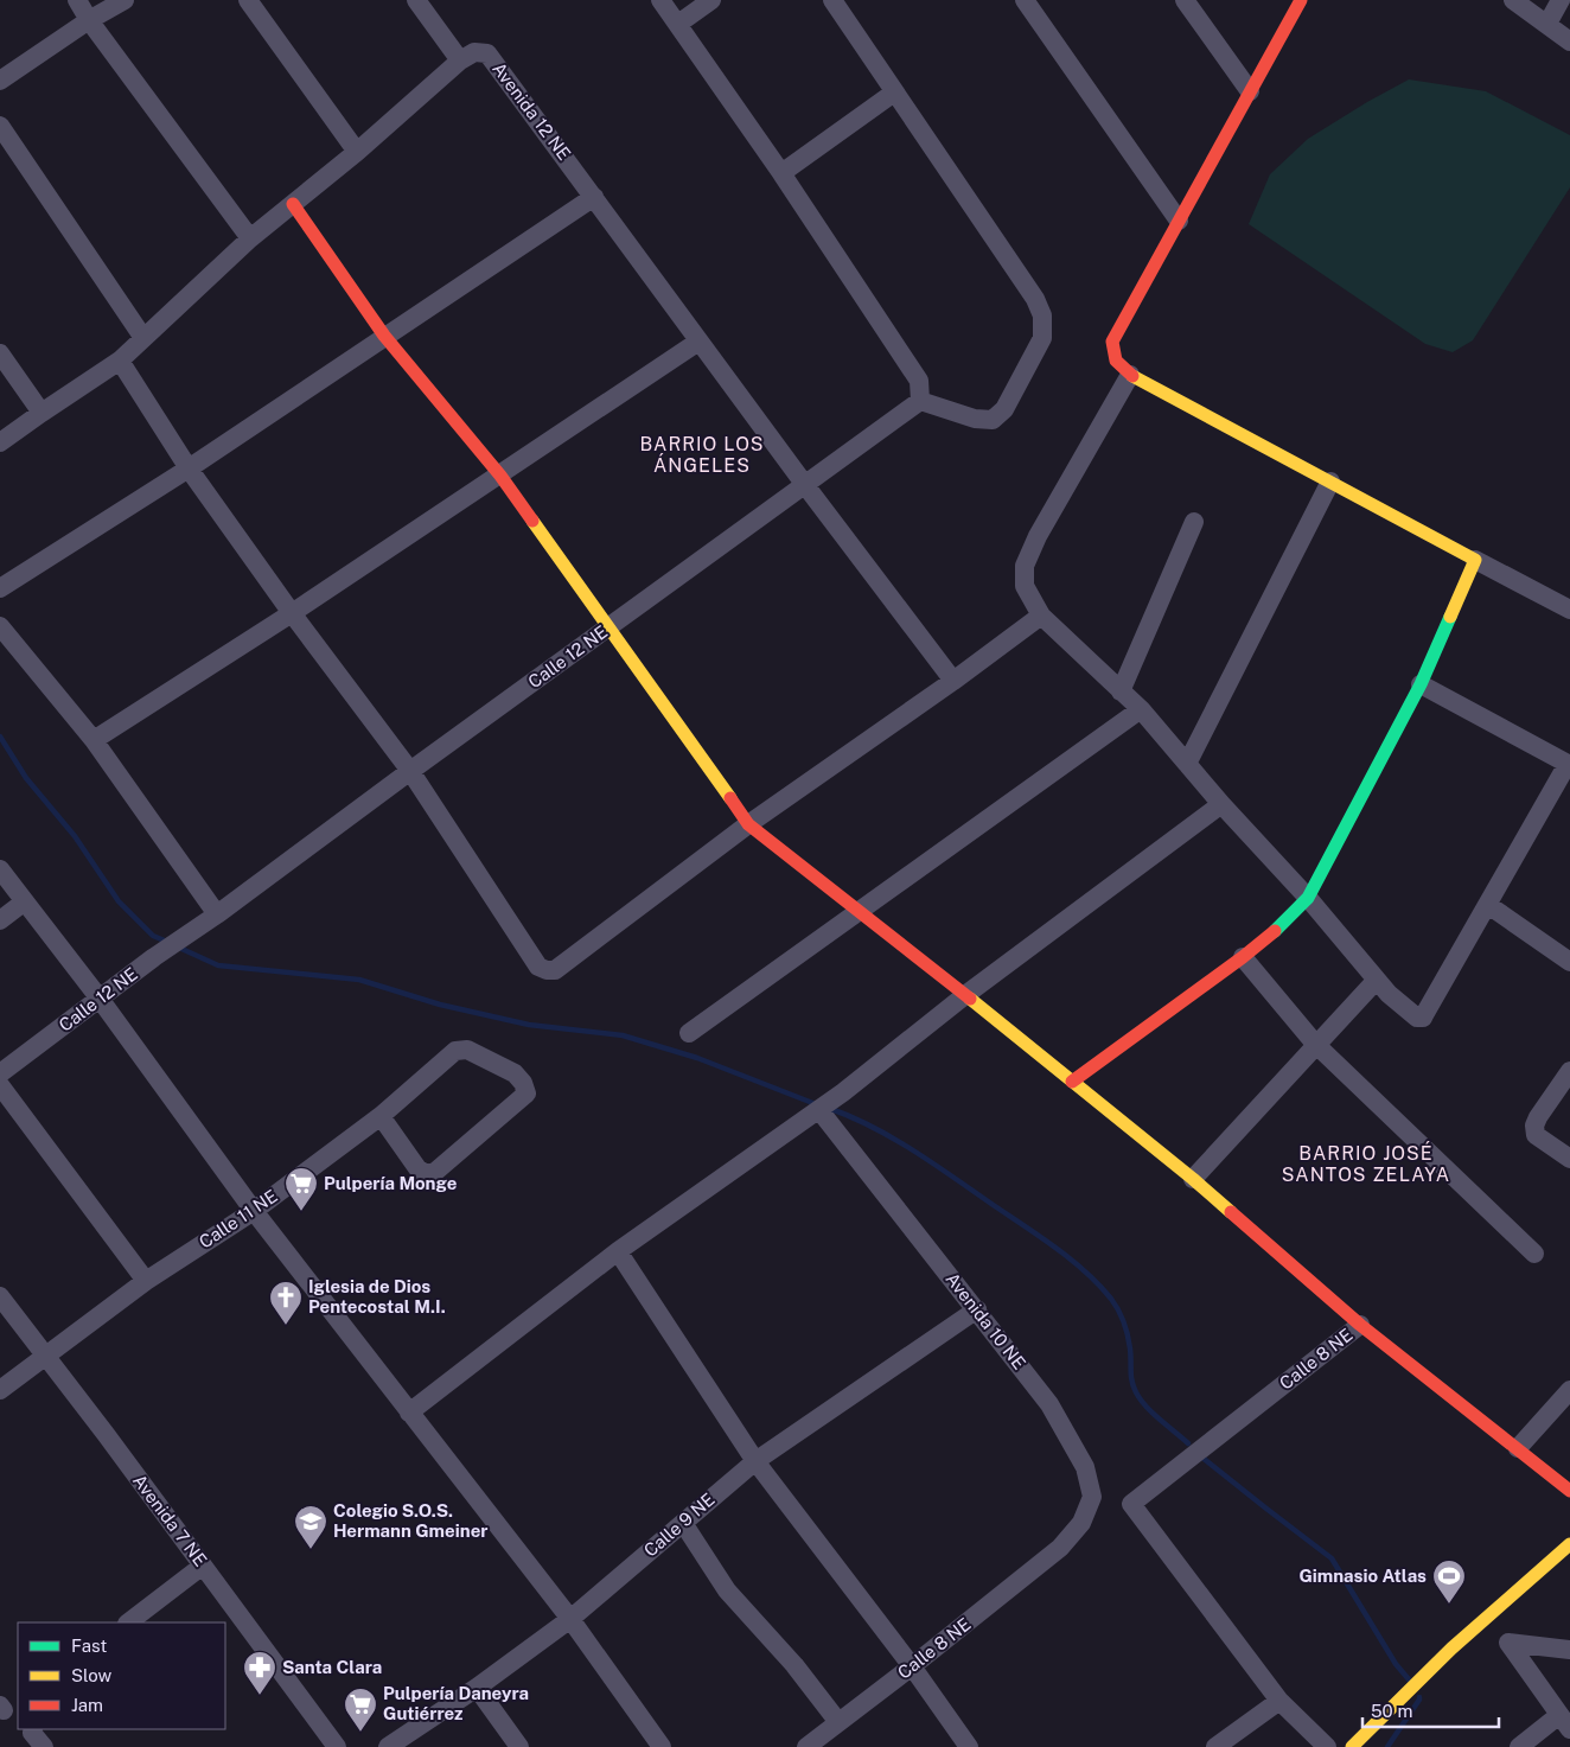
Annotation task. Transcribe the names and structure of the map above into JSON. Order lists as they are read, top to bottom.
{
  "streets": {
    "street": [
      "Avenida 12 NE",
      "Calle 12 NE",
      "Calle 11 NE",
      "Avenida 10 NE",
      "Calle 8 NE",
      "Avenida 7 NE",
      "Calle 9 NE"
    ]
  },
  "crossings": [
    ["Calle 11 NE", "Avenida 7 NE"],
    ["Avenida 10 NE", "Calle 8 NE"],
    ["Avenida 10 NE", "Calle 9 NE"]
  ],
  "districts": ["BARRIO LOS ÁNGELES", "BARRIO JOSÉ SANTOS ZELAYA"],
  "places": {
    "supermarket": ["Pulpería Monge", "Pulpería Daneyra Gutiérrez"],
    "church": ["Iglesia de Dios Pentecostal M.I."],
    "school or university": ["Colegio S.O.S. Hermann Gmeiner"],
    "sports": ["Gimnasio Atlas"],
    "pharmacy": ["Santa Clara"]
  },
  "legend": ["Fast", "Slow", "Jam"],
  "scale_bar": "50 m"
}
